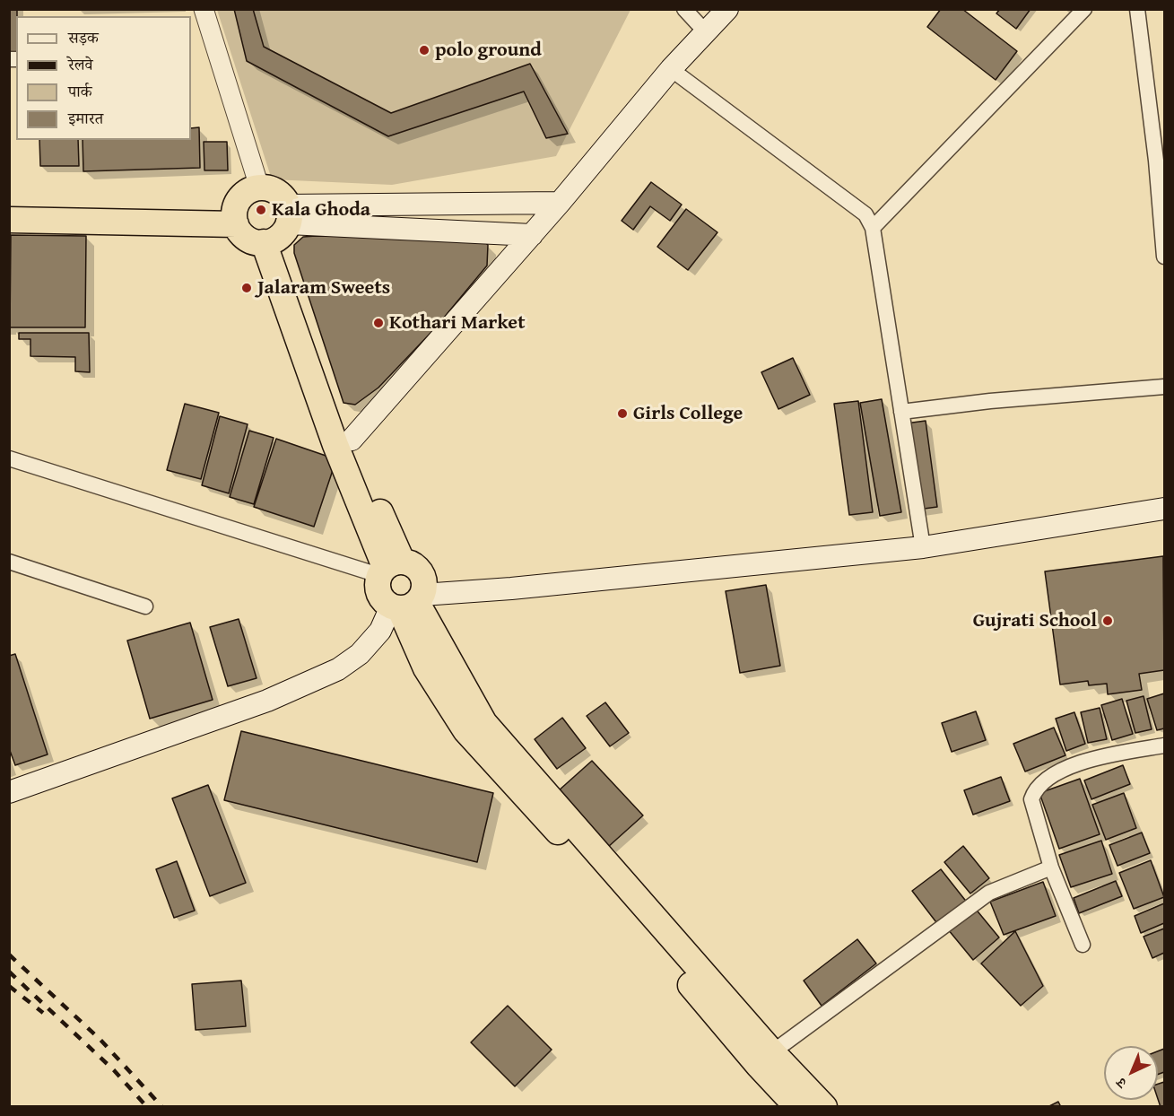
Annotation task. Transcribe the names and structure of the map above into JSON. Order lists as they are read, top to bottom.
{
  "places": [
    "polo ground",
    "Kala Ghoda",
    "Jalaram Sweets",
    "Kothari Market",
    "Girls College",
    "Gujrati School"
  ],
  "legend": [
    "सड़क",
    "रेलवे",
    "पार्क",
    "इमारत"
  ],
  "north": "bottom left"
}
